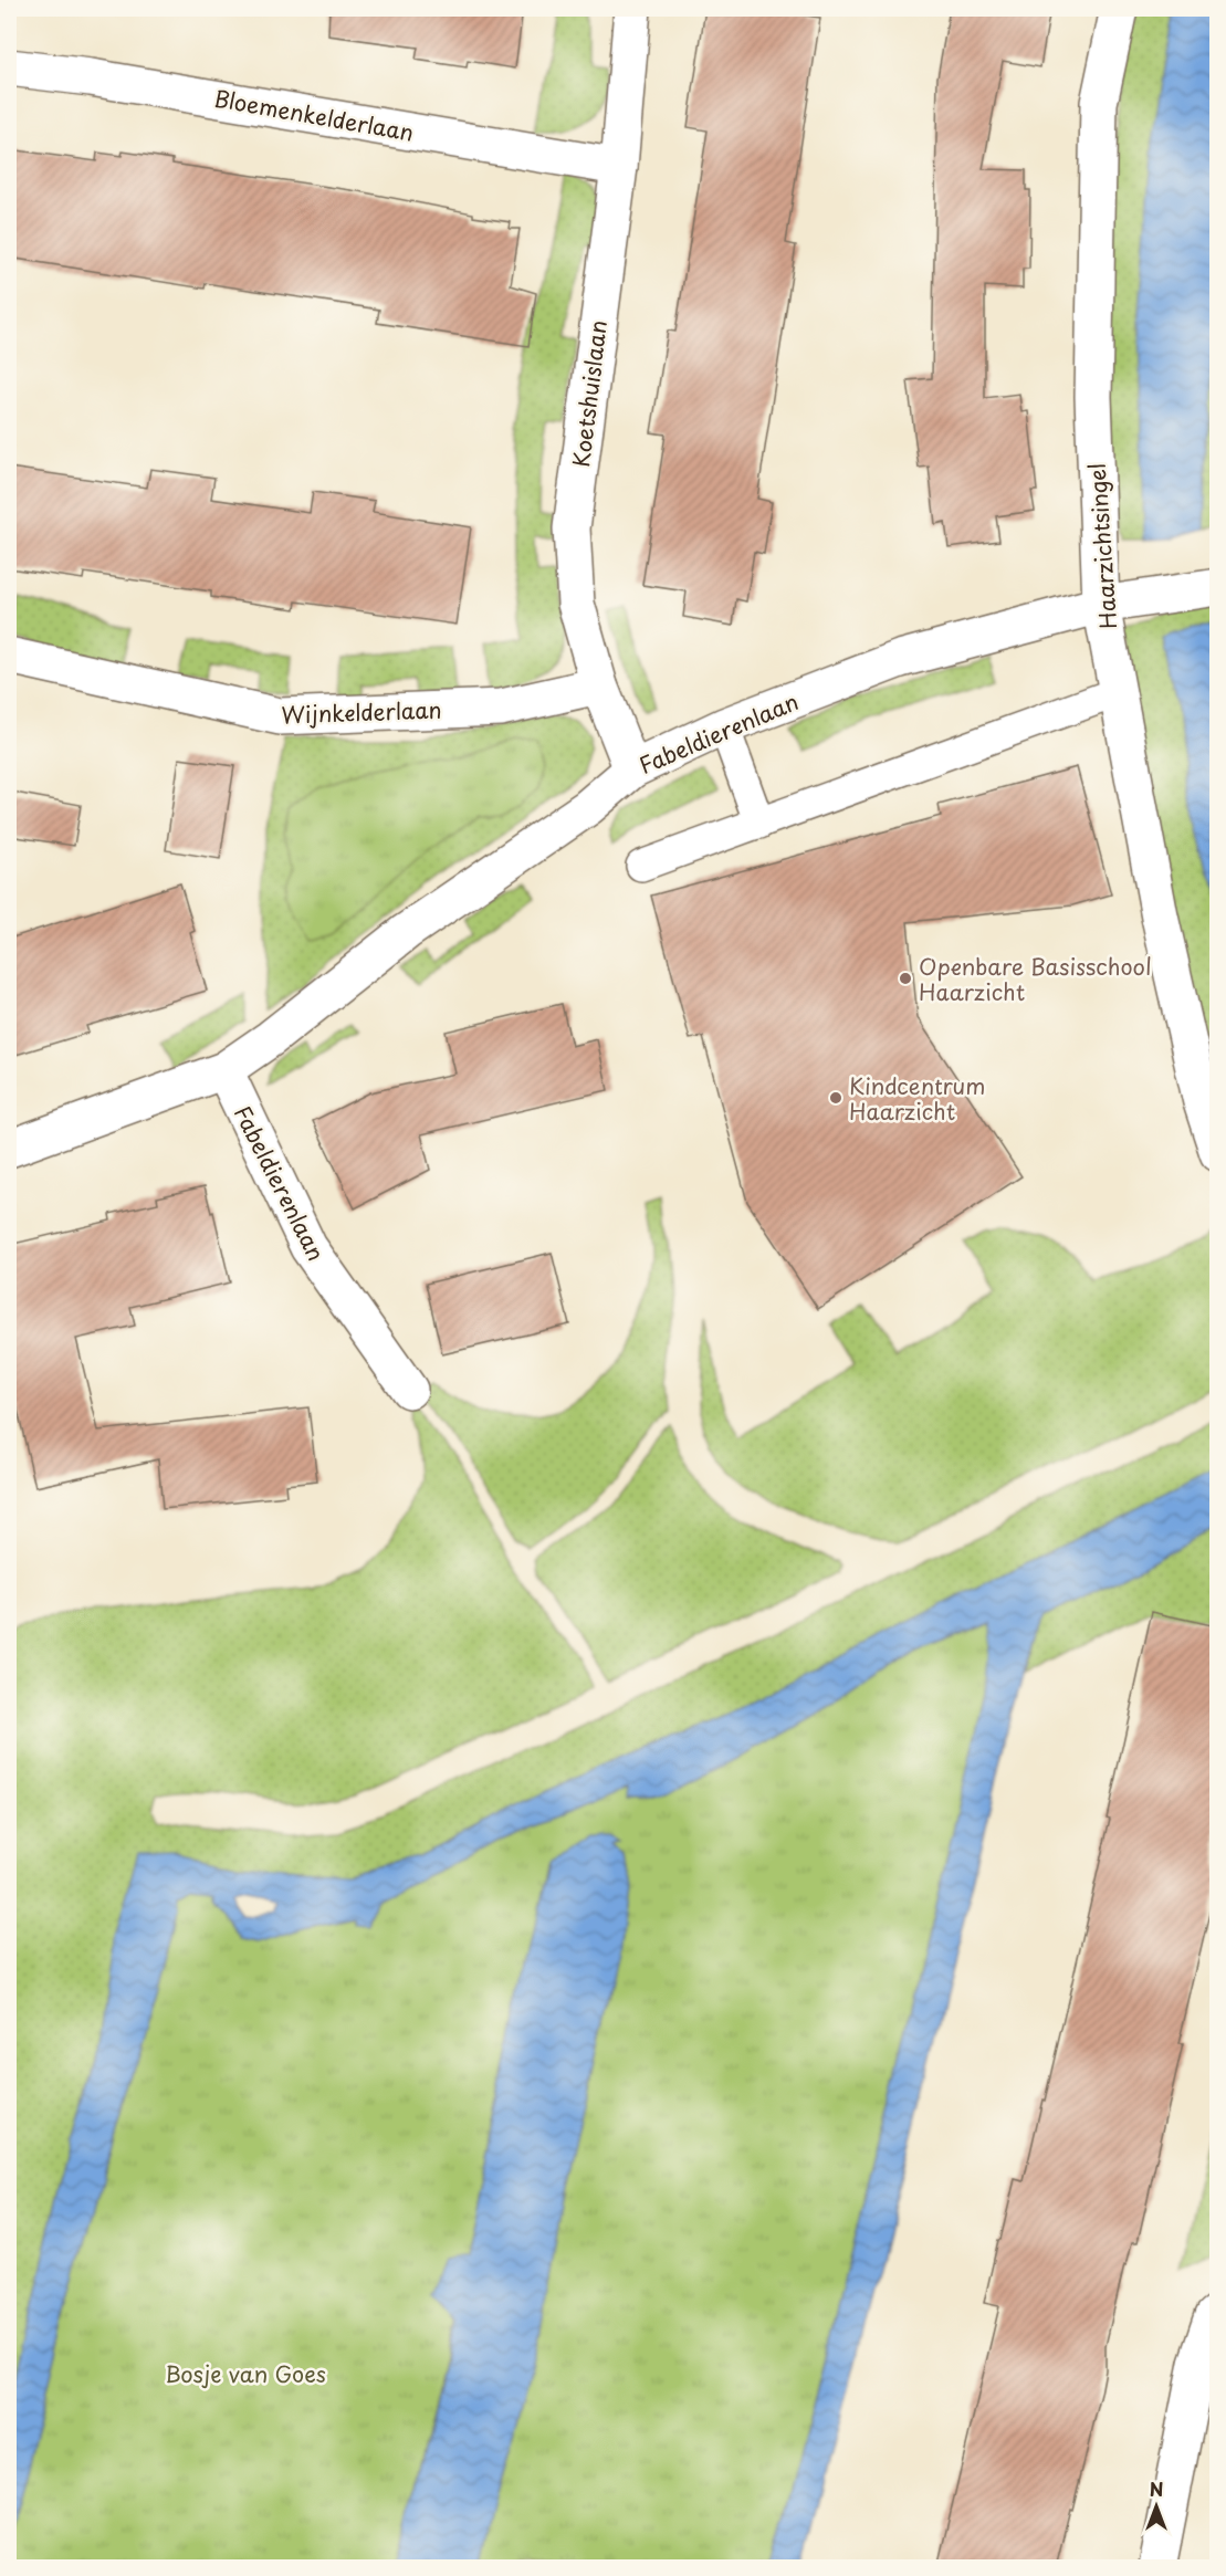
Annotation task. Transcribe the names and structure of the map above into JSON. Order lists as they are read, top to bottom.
{
  "streets": {
    "street": [
      "Bloemenkelderlaan",
      "Koetshuislaan",
      "Haarzichtsingel",
      "Wijnkelderlaan",
      "Fabeldierenlaan"
    ]
  },
  "crossings": [
    ["Bloemenkelderlaan", "Koetshuislaan"],
    ["Koetshuislaan", "Wijnkelderlaan"],
    ["Koetshuislaan", "Fabeldierenlaan"],
    ["Haarzichtsingel", "Fabeldierenlaan"]
  ],
  "parks": ["Bosje van Goes"],
  "places": ["Openbare Basisschool Haarzicht", "Kindcentrum Haarzicht"],
  "north": "top"
}
